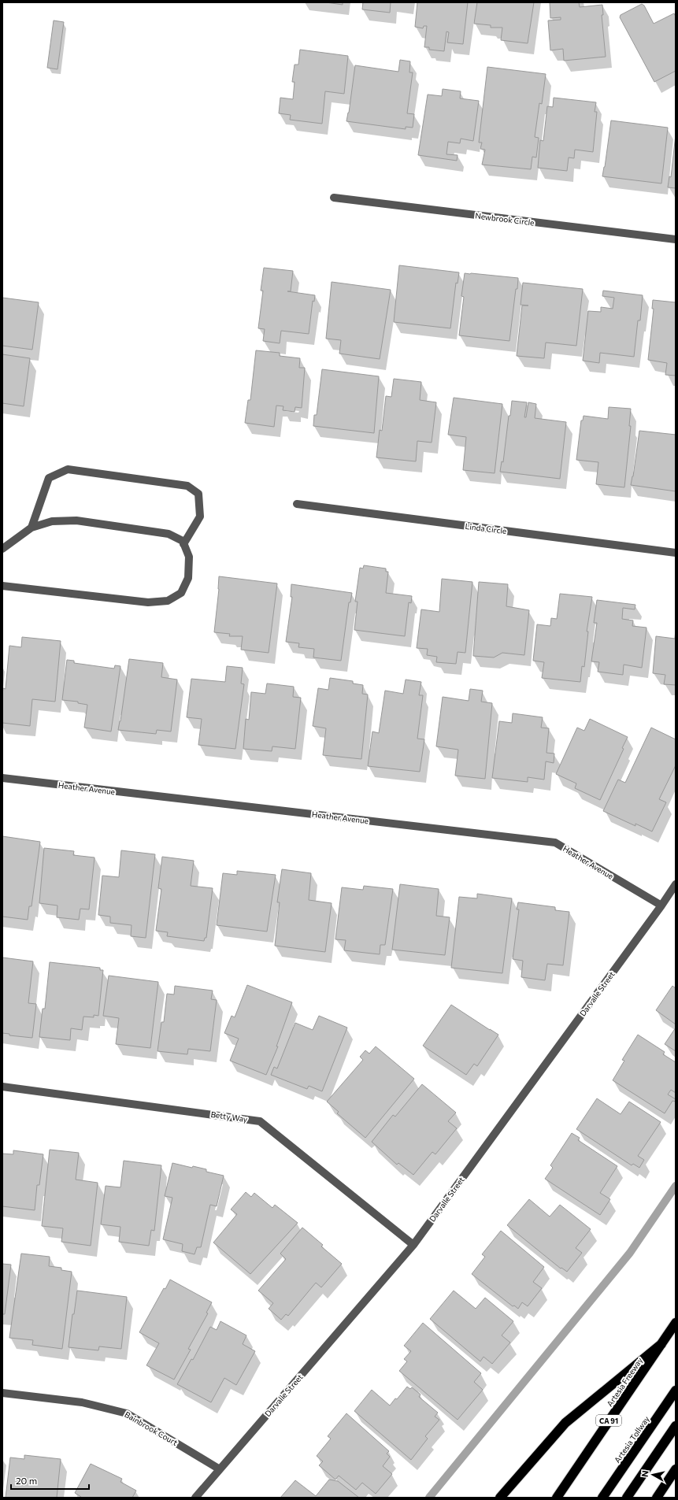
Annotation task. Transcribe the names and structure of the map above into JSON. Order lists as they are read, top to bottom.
{
  "streets": {
    "highway": ["Artesia Freeway", "CA 91", "Artesia Tollway"],
    "street": [
      "Newbrook Circle",
      "Linda Circle",
      "Heather Avenue",
      "Darvalle Street",
      "Betty Way",
      "Bainbrook Court"
    ]
  },
  "crossings": [
    ["Heather Avenue", "Darvalle Street"],
    ["Darvalle Street", "Betty Way"],
    ["Darvalle Street", "Bainbrook Court"]
  ],
  "scale_bar": "20 m",
  "north": "left"
}
